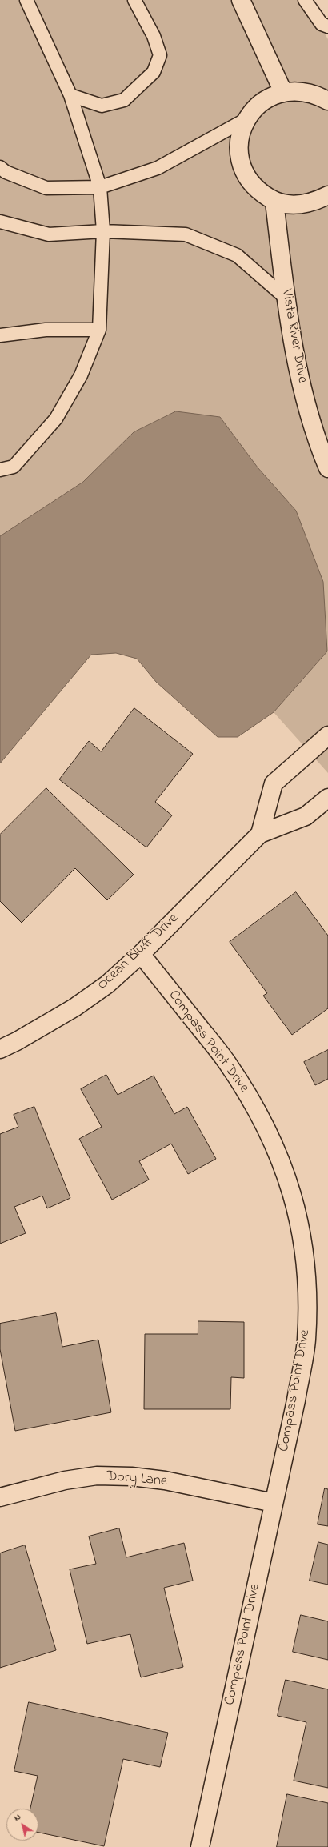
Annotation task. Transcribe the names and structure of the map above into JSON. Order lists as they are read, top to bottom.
{
  "streets": {
    "street": [
      "Vista River Drive",
      "Ocean Bluff Drive",
      "Compass Point Drive",
      "Dory Lane"
    ]
  },
  "crossings": [
    ["Ocean Bluff Drive", "Compass Point Drive"],
    ["Compass Point Drive", "Dory Lane"]
  ],
  "north": "top left"
}
